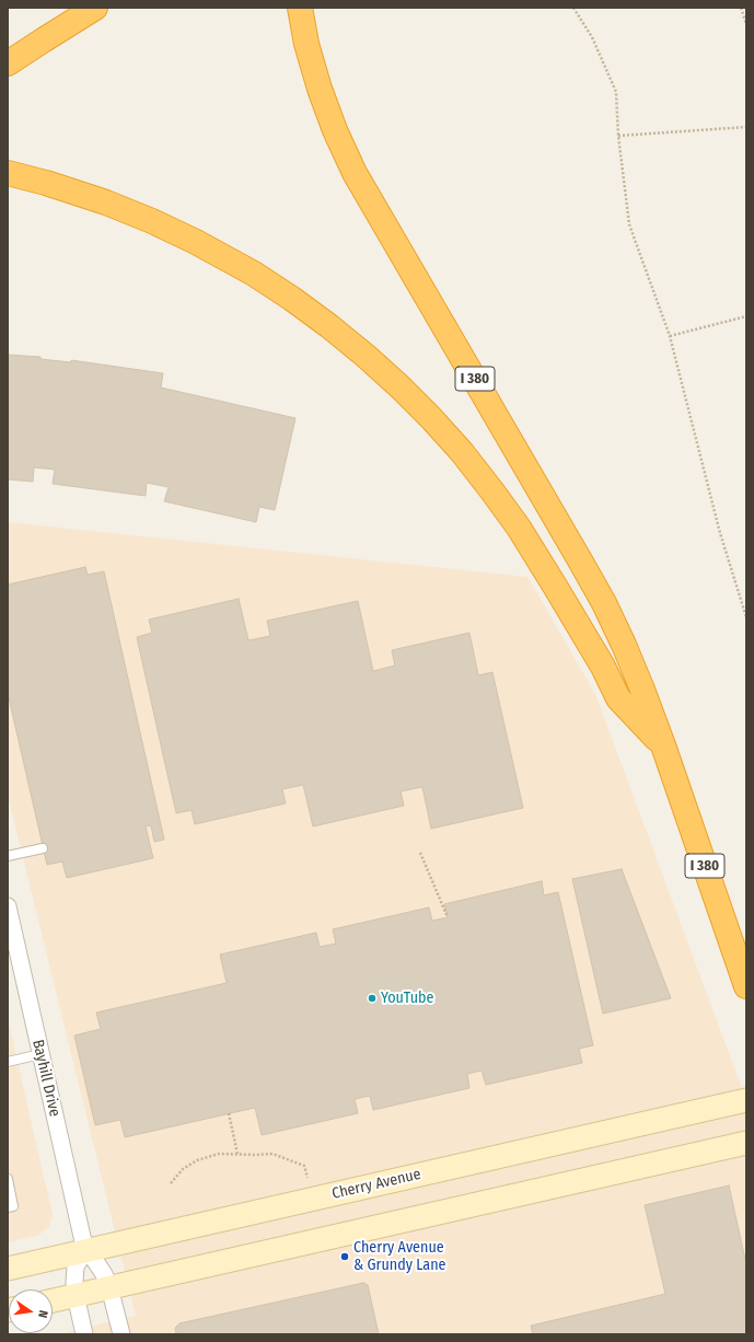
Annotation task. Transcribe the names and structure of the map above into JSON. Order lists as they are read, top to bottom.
{
  "streets": {
    "highway": ["I 380"],
    "street": ["Bayhill Drive", "Cherry Avenue"]
  },
  "crossings": [
    ["Bayhill Drive", "Cherry Avenue"]
  ],
  "places": ["YouTube", "Cherry Avenue & Grundy Lane"],
  "north": "right"
}
